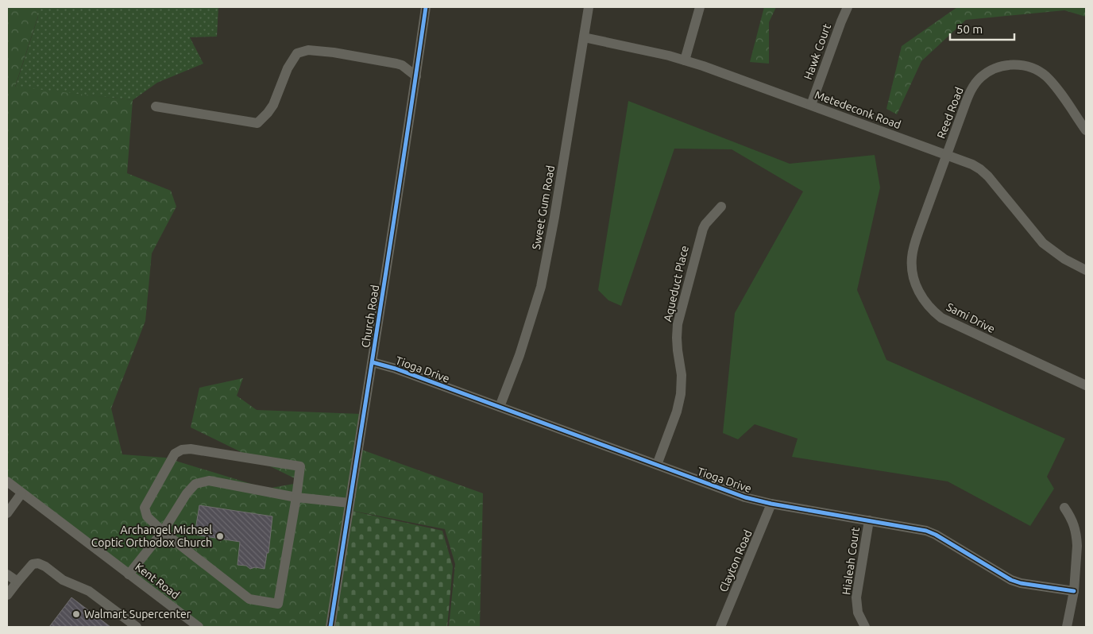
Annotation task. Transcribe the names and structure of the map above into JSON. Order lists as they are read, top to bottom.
{
  "streets": {
    "street": [
      "Hawk Court",
      "Metedeconk Road",
      "Reed Road",
      "Sweet Gum Road",
      "Aqueduct Place",
      "Church Road",
      "Sami Drive",
      "Tioga Drive",
      "Clayton Road",
      "Hialeah Court",
      "Kent Road"
    ]
  },
  "crossings": [
    ["Hawk Court", "Metedeconk Road"],
    ["Metedeconk Road", "Reed Road"],
    ["Metedeconk Road", "Sweet Gum Road"],
    ["Metedeconk Road", "Sami Drive"],
    ["Reed Road", "Sami Drive"],
    ["Sweet Gum Road", "Tioga Drive"],
    ["Aqueduct Place", "Tioga Drive"],
    ["Church Road", "Tioga Drive"],
    ["Tioga Drive", "Clayton Road"],
    ["Tioga Drive", "Hialeah Court"]
  ],
  "places": ["Archangel Michael Coptic Orthodox Church", "Walmart Supercenter"],
  "scale_bar": "50 m"
}
